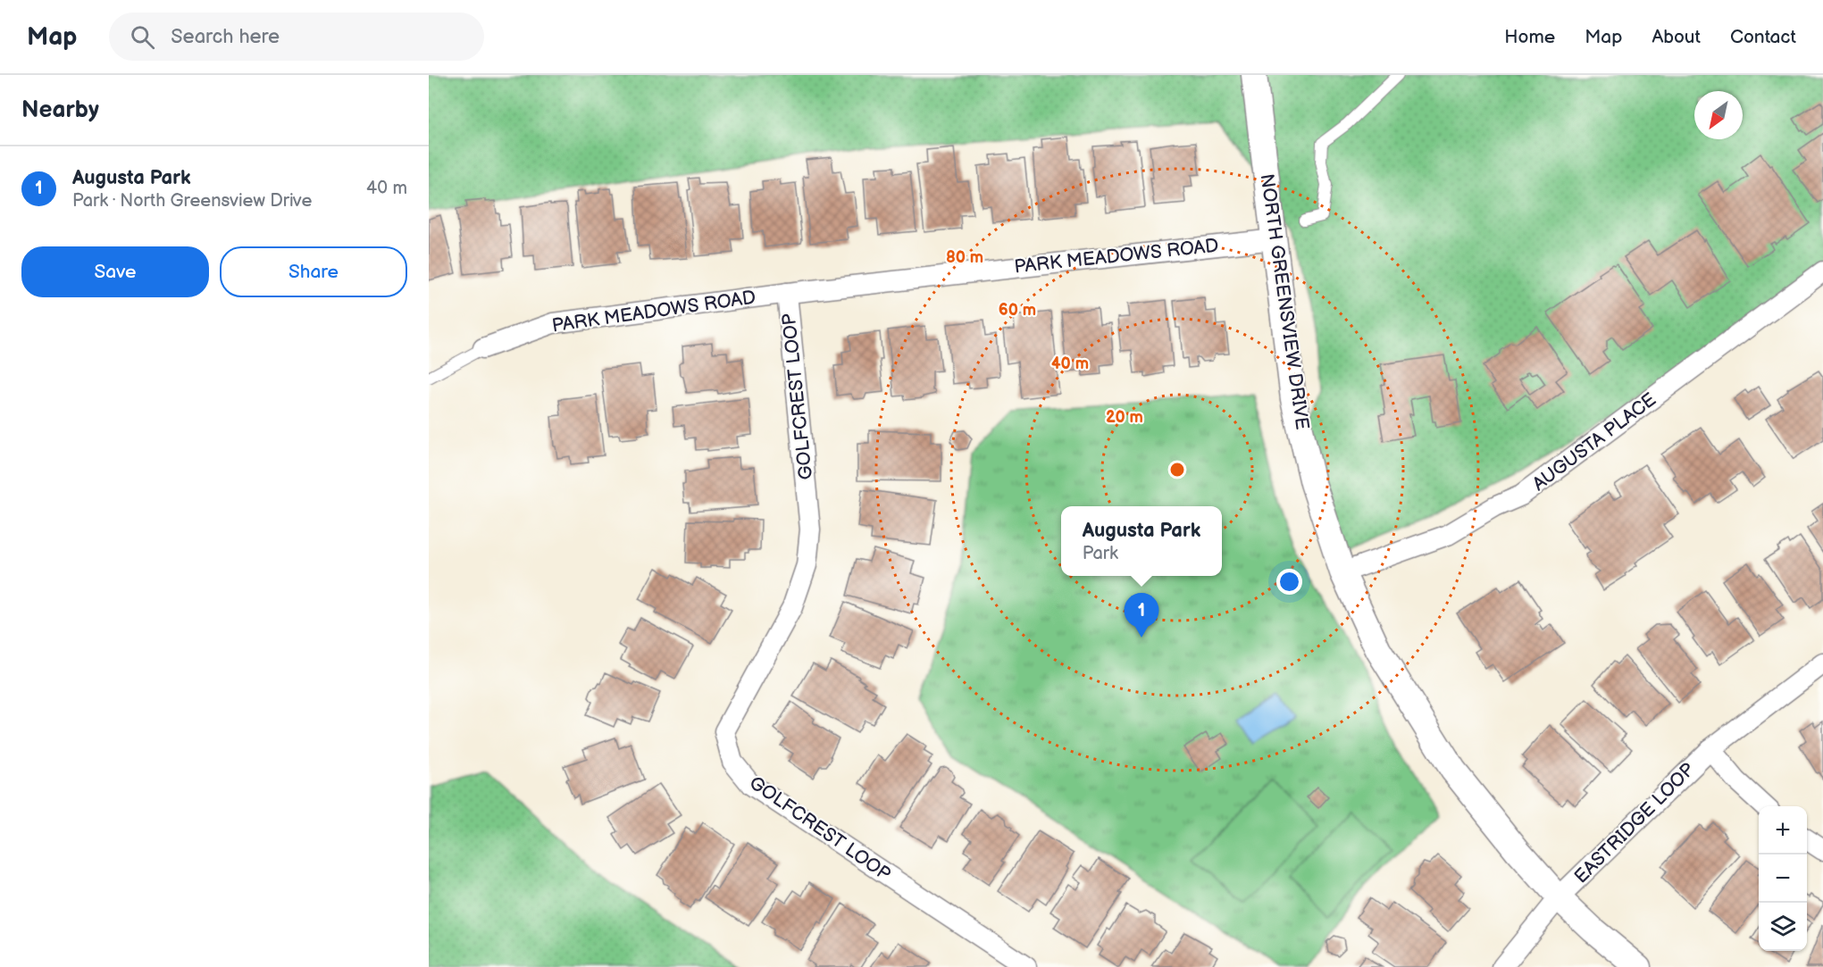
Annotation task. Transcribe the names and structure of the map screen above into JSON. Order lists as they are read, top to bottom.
{
  "streets": {
    "street": [
      "PARK MEADOWS ROAD",
      "NORTH GREENSVIEW DRIVE",
      "GOLFCREST LOOP",
      "AUGUSTA PLACE",
      "EASTRIDGE LOOP"
    ]
  },
  "crossings": [
    ["PARK MEADOWS ROAD", "NORTH GREENSVIEW DRIVE"],
    ["PARK MEADOWS ROAD", "GOLFCREST LOOP"],
    ["NORTH GREENSVIEW DRIVE", "AUGUSTA PLACE"],
    ["NORTH GREENSVIEW DRIVE", "EASTRIDGE LOOP"]
  ],
  "north": "bottom left",
  "page": {
    "header": "Map",
    "search": "Search here",
    "nav": [
      "Home",
      "Map",
      "About",
      "Contact"
    ],
    "heading": "Nearby",
    "list": [
      {
        "mark": "1",
        "name": "Augusta Park",
        "note": "Park · North Greensview Drive",
        "value": "40 m"
      }
    ],
    "buttons": ["Save", "Share"],
    "popup": ["Augusta Park", "Park"],
    "pins": "1",
    "map_buttons": ["+", "−"]
  },
  "rings": [
    "80 m",
    "60 m",
    "40 m",
    "20 m"
  ]
}
